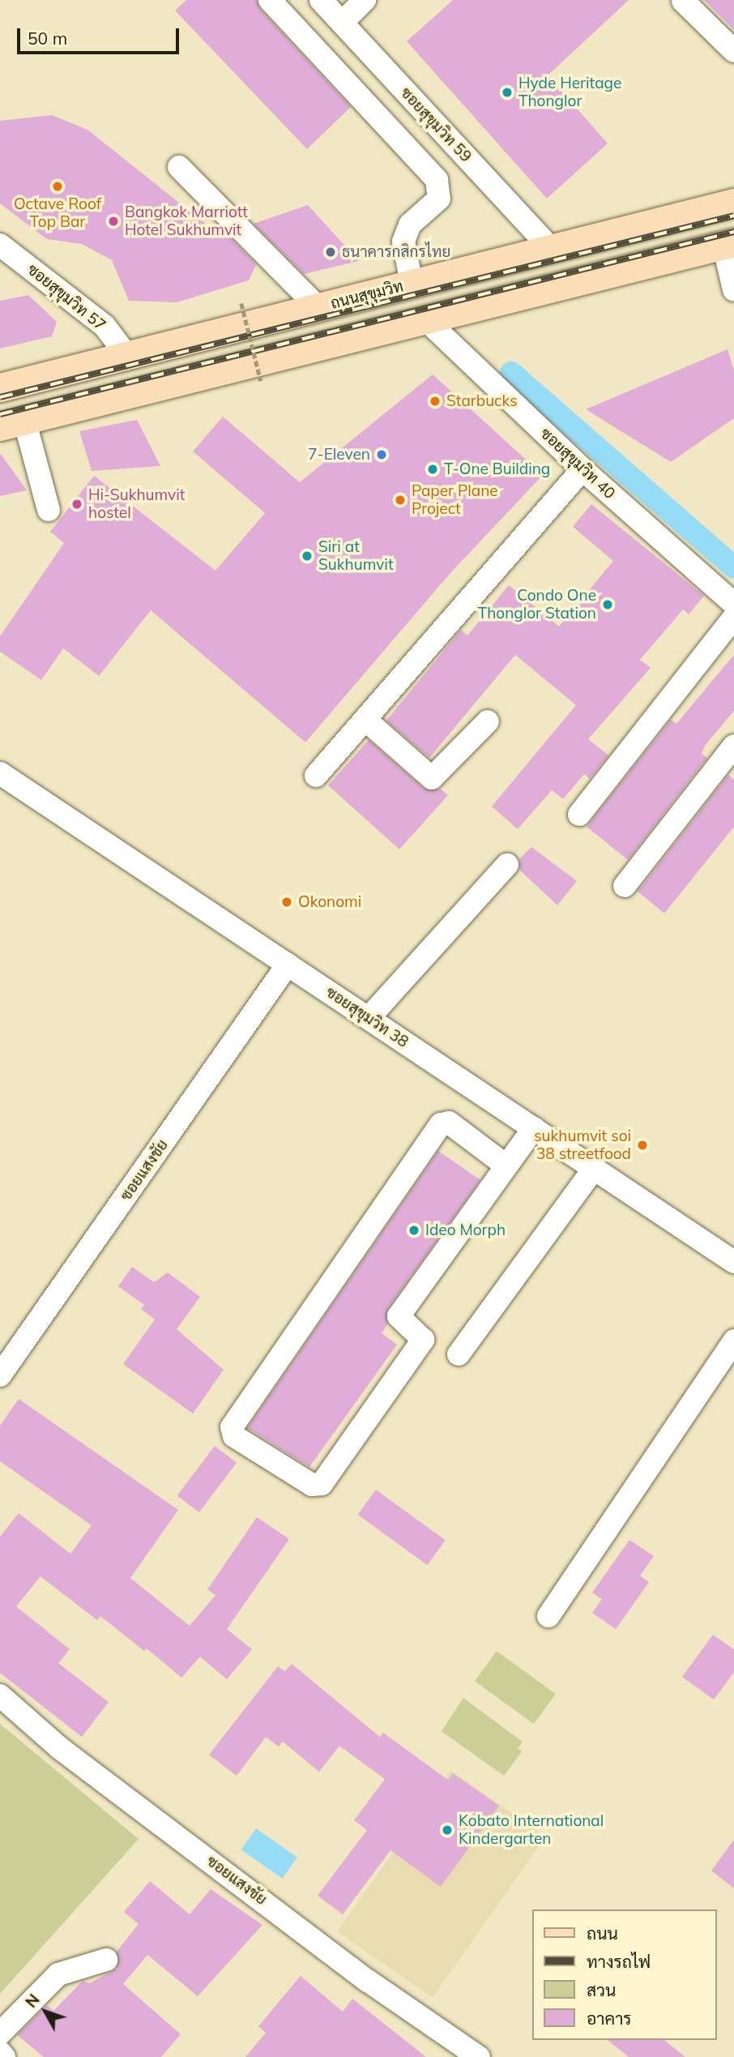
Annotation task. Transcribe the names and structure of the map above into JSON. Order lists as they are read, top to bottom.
{
  "streets": {
    "main road": ["ถนนสุขุมวิท"],
    "street": [
      "ซอยสุขุมวิท 59",
      "ซอยสุขุมวิท 57",
      "ซอยสุขุมวิท 40",
      "ซอยสุขุมวิท 38",
      "ซอยแสงชัย"
    ]
  },
  "crossings": [
    ["ซอยสุขุมวิท 59", "ถนนสุขุมวิท"],
    ["ถนนสุขุมวิท", "ซอยสุขุมวิท 57"],
    ["ซอยสุขุมวิท 38", "ซอยแสงชัย"]
  ],
  "places": [
    "Hyde Heritage Thonglor",
    "Octave Roof Top Bar",
    "Bangkok Marriott Hotel Sukhumvit",
    "ธนาคารกสิกรไทย",
    "Starbucks",
    "7-Eleven",
    "T-One Building",
    "Paper Plane Project",
    "Hi-Sukhumvit hostel",
    "Siri at Sukhumvit",
    "Condo One Thonglor Station",
    "Okonomi",
    "sukhumvit soi 38 streetfood",
    "Ideo Morph",
    "Kobato International Kindergarten"
  ],
  "legend": [
    "ถนน",
    "ทางรถไฟ",
    "สวน",
    "อาคาร"
  ],
  "scale_bar": "50 m",
  "north": "top left"
}
